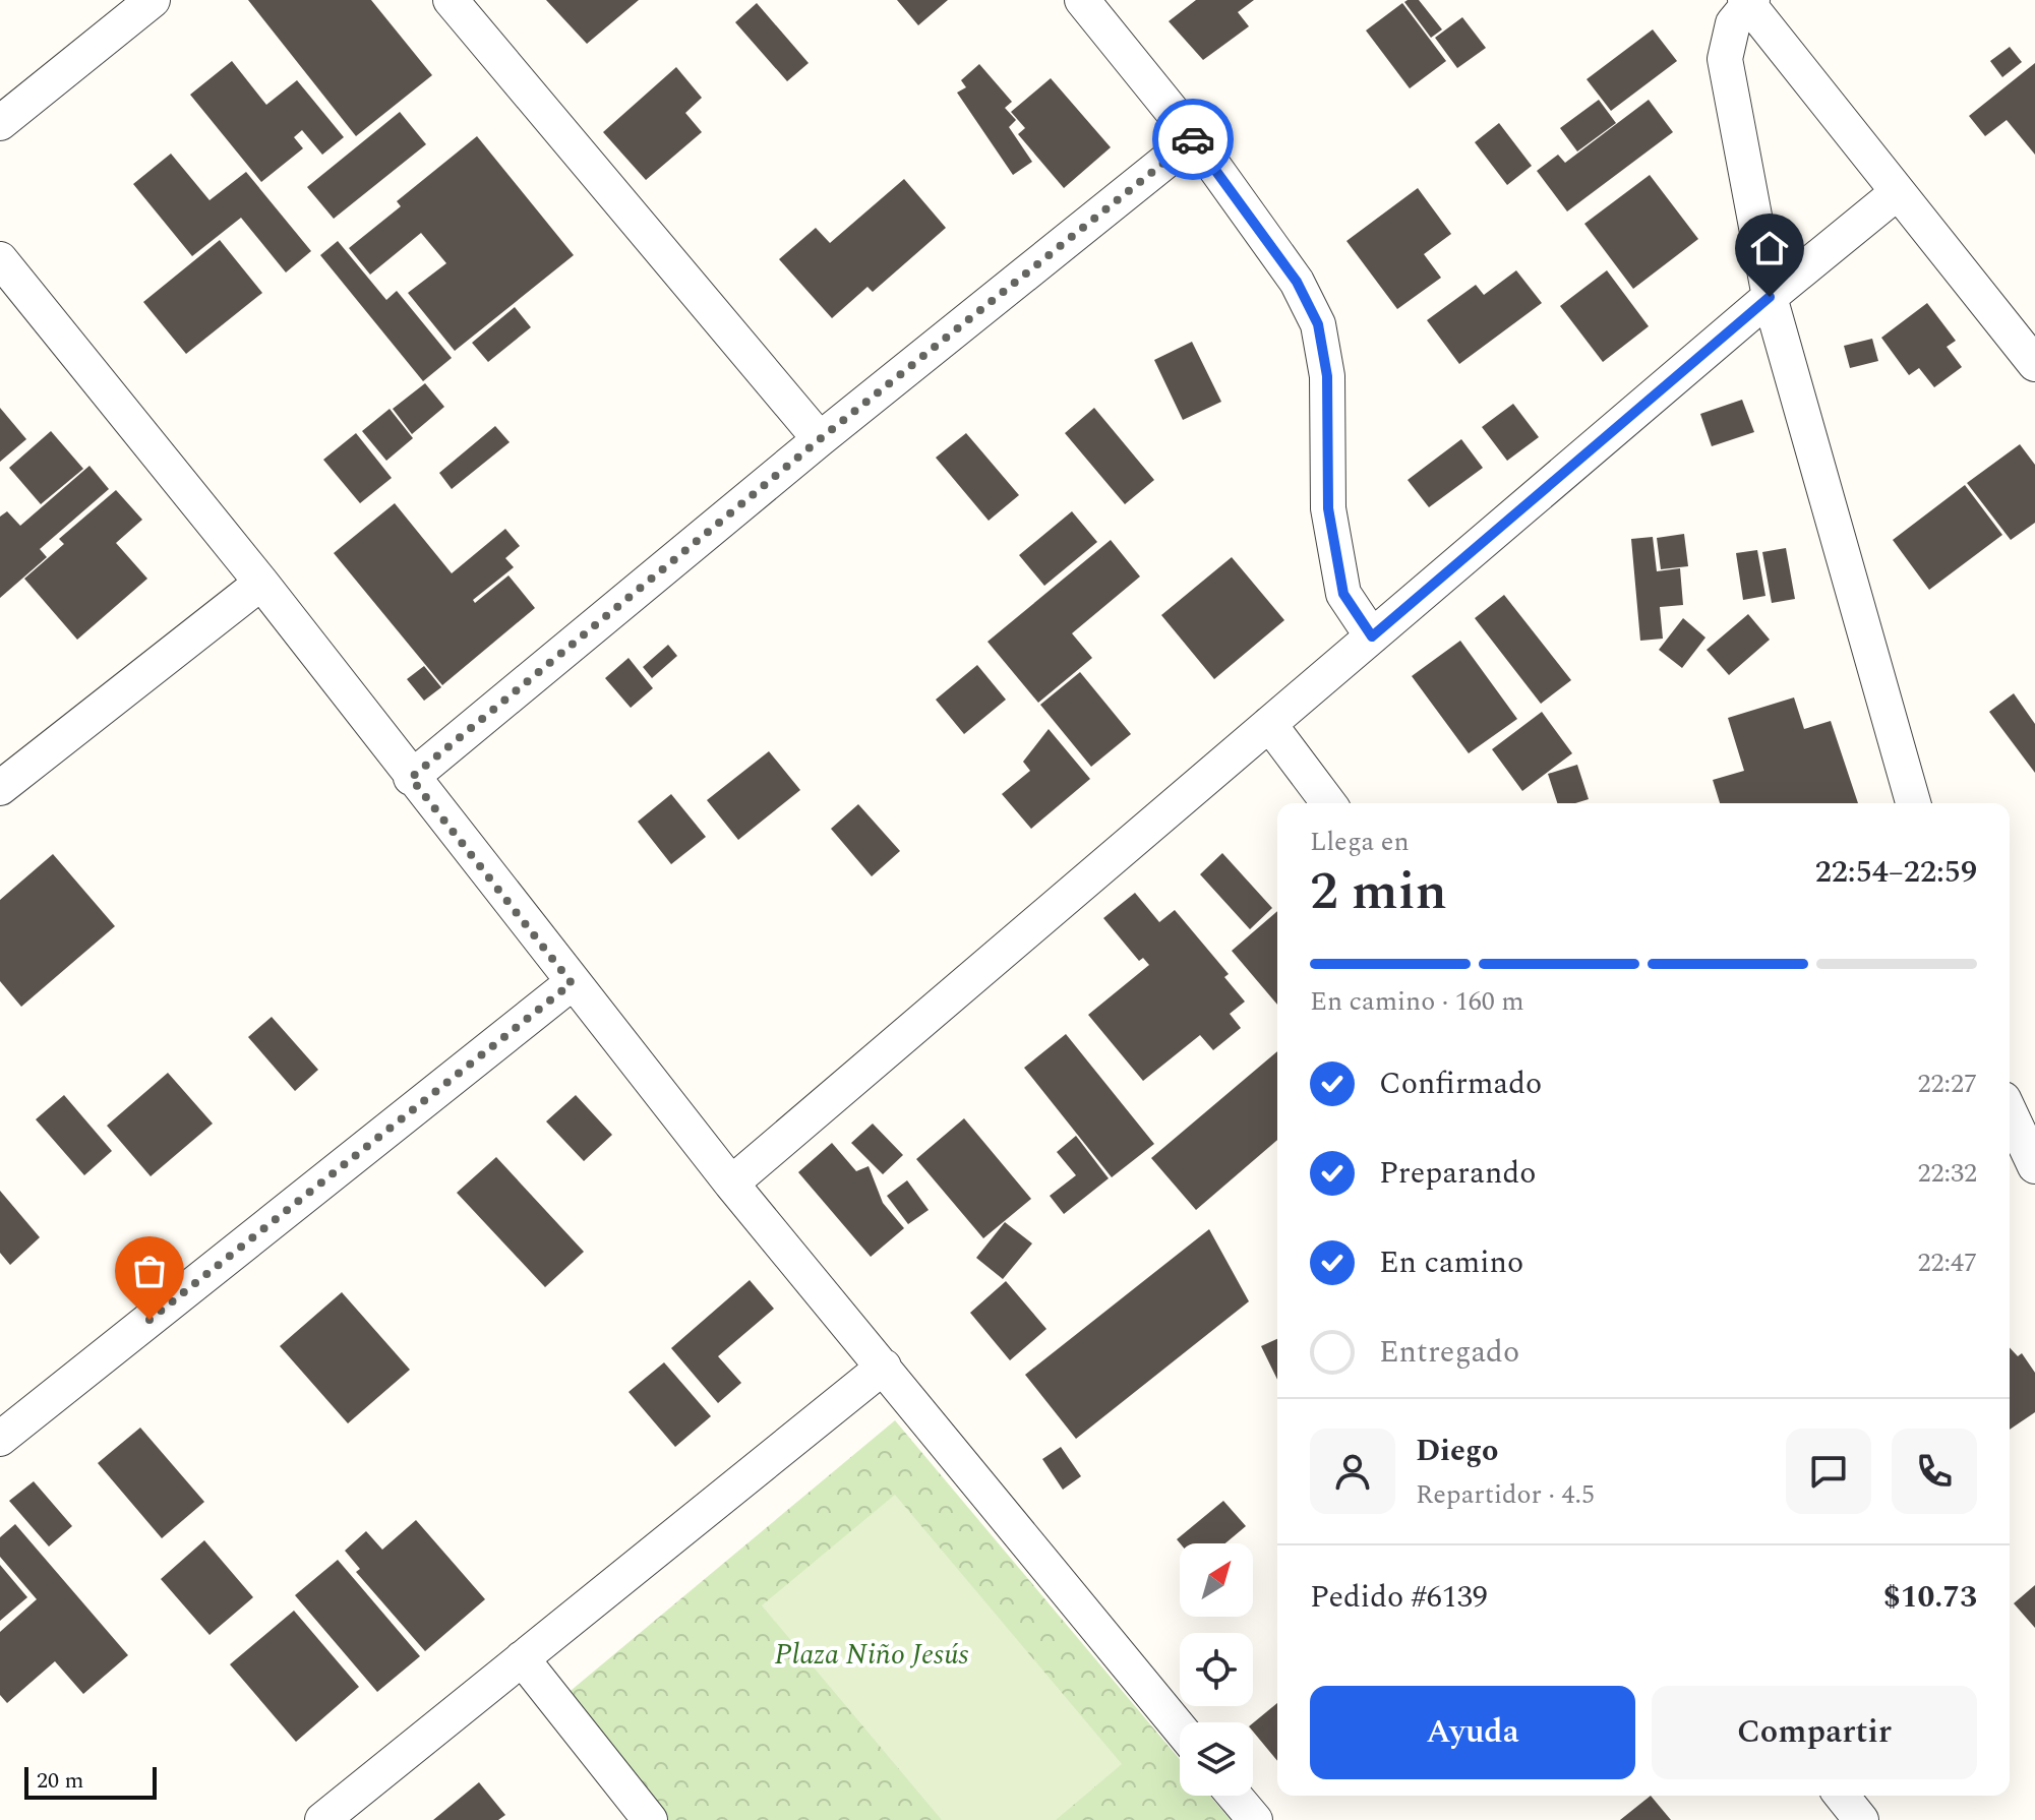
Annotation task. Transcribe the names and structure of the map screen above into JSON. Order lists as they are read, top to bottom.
{
  "parks": ["Plaza Niño Jesús"],
  "scale_bar": "20 m",
  "north": "top right",
  "page": {
    "heading": ["2 min", "Llega en", "22:54–22:59"],
    "panel": [
      "Diego",
      "Repartidor · 4.5",
      "Pedido #6139",
      "$10.73"
    ],
    "bar": "En camino · 160 m",
    "list": [
      ["Confirmado", "22:27"],
      ["Preparando", "22:32"],
      ["En camino", "22:47"],
      "Entregado"
    ],
    "buttons": ["Ayuda", "Compartir"],
    "scale": "20 m"
  }
}
